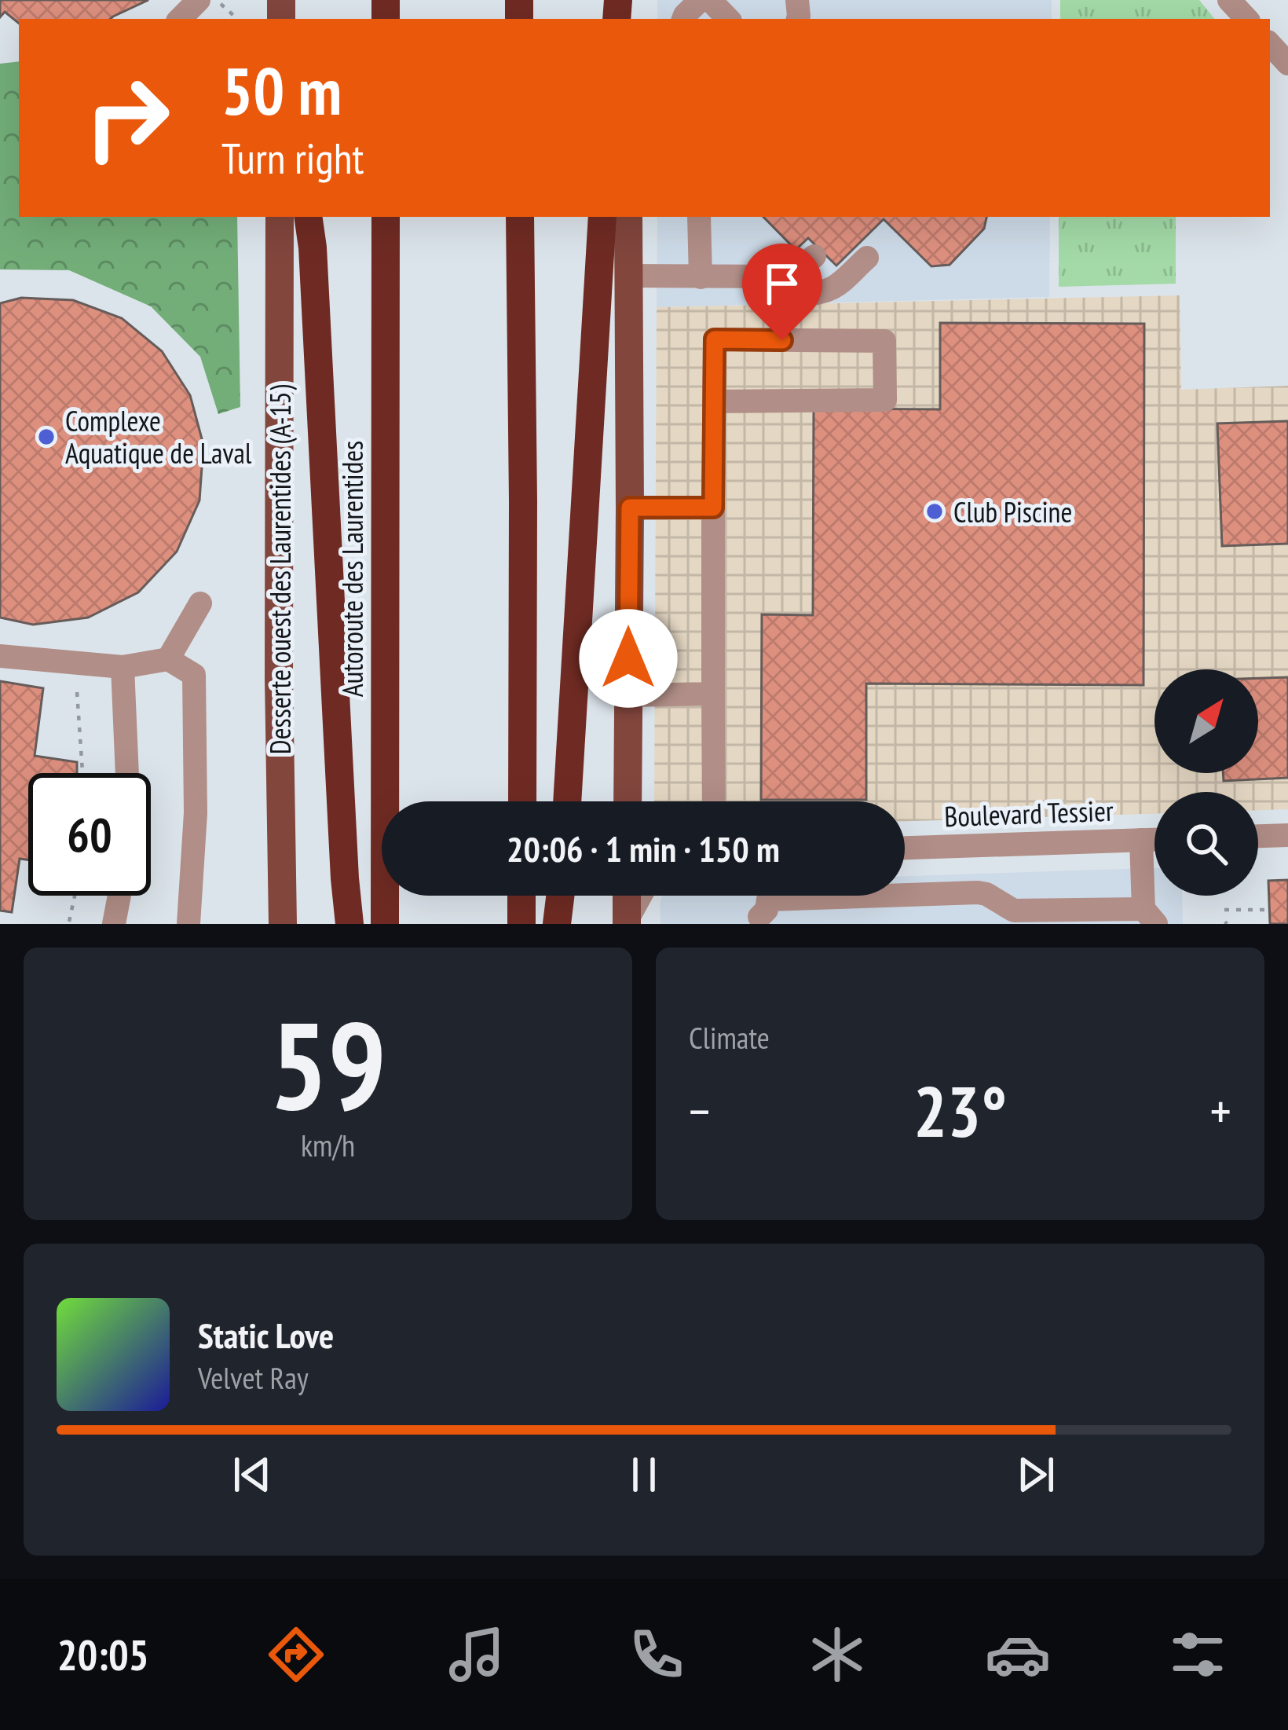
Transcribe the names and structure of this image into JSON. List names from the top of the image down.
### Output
{
  "streets": {
    "highway": ["Autoroute des Laurentides"],
    "main road": ["Desserte ouest des Laurentides (A-15)"],
    "street": ["Boulevard Tessier"]
  },
  "places": ["Complexe Aquatique de Laval", "Club Piscine"],
  "north": "top right",
  "page": {
    "turn": ["50 m", "Turn right"],
    "limit": "60",
    "trip": "20:06 · 1 min · 150 m",
    "tile": [
      ["59", "km/h"],
      "Climate"
    ],
    "heat": ["−", "23°", "+"],
    "song": ["Static Love", "Velvet Ray"],
    "tabs": "20:05"
  }
}
